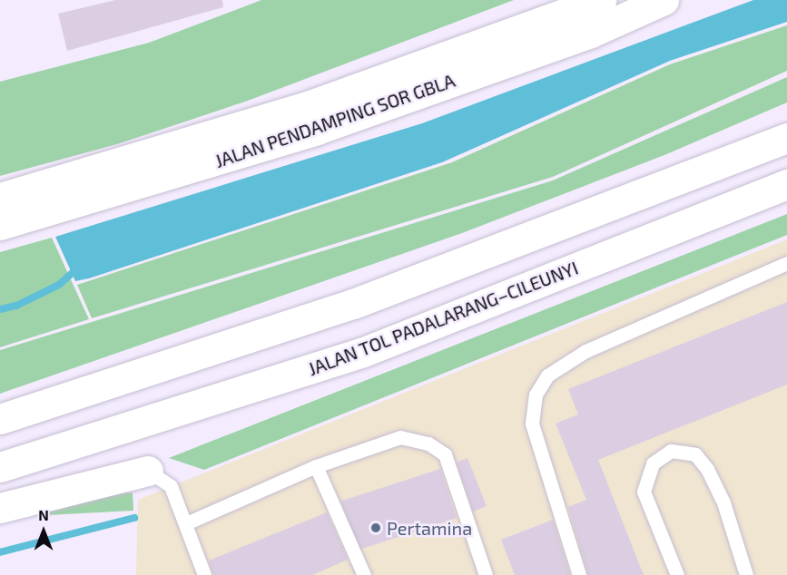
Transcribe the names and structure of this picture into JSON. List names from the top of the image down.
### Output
{
  "streets": {
    "main road": ["JALAN PENDAMPING SOR GBLA", "JALAN TOL PADALARANG–CILEUNYI"]
  },
  "places": ["Pertamina"],
  "north": "top"
}
